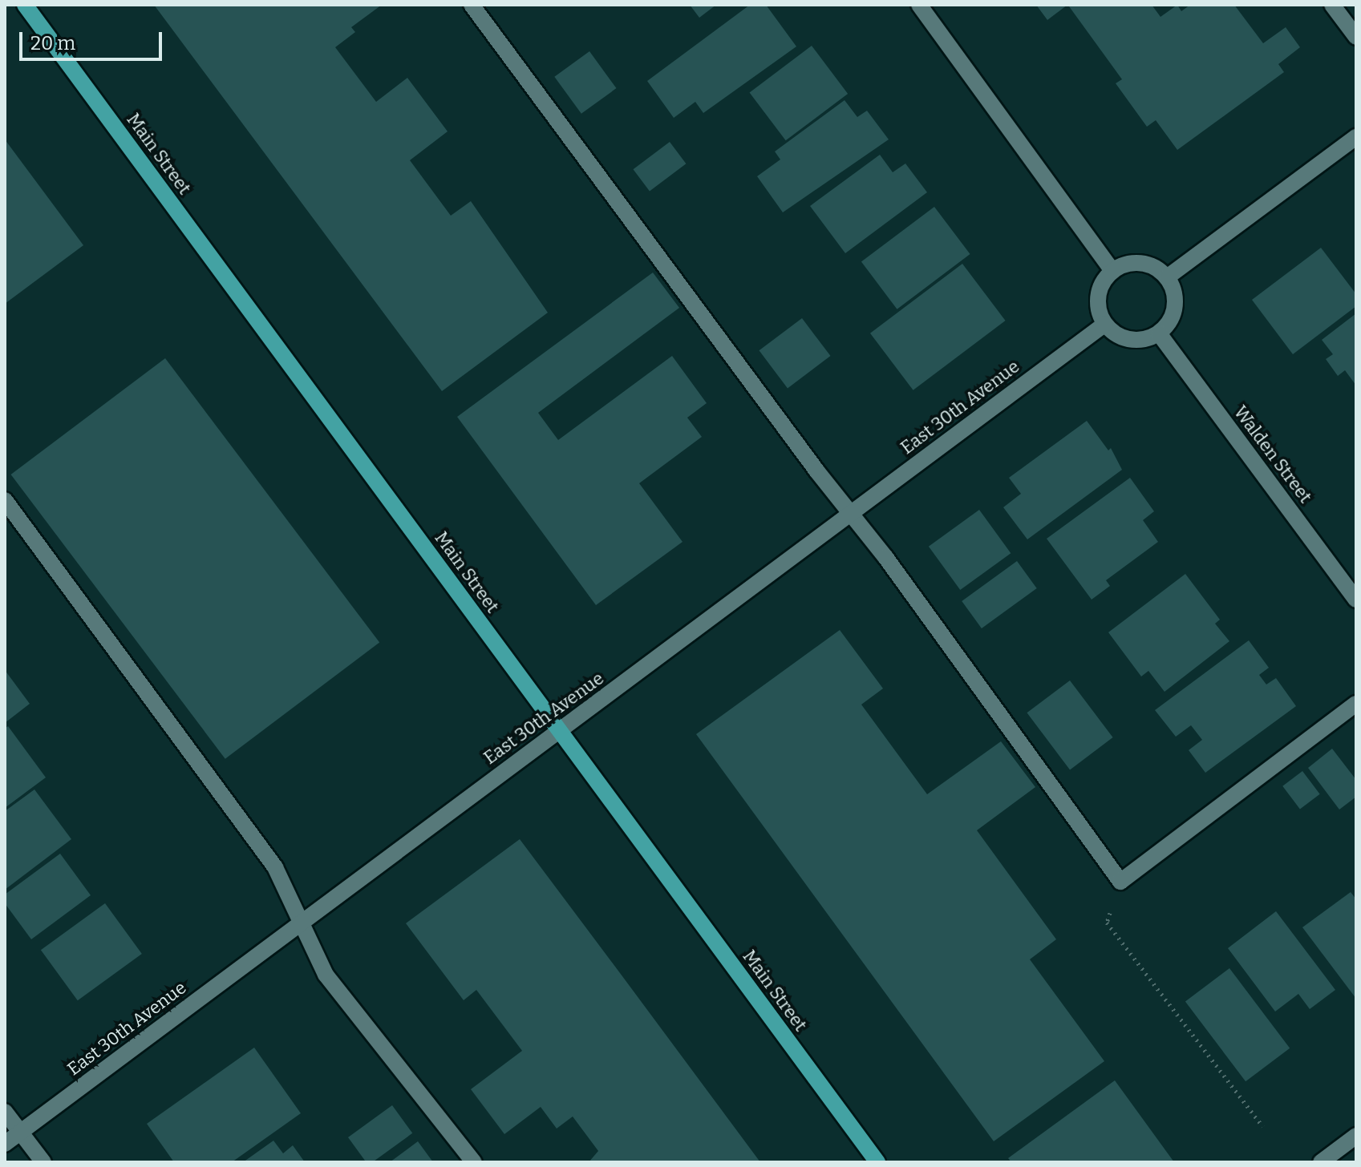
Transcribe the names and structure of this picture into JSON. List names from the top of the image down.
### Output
{
  "streets": {
    "main road": ["Main Street"],
    "street": ["East 30th Avenue", "Walden Street"]
  },
  "crossings": [
    ["Main Street", "East 30th Avenue"],
    ["East 30th Avenue", "Walden Street"]
  ],
  "scale_bar": "20 m"
}
